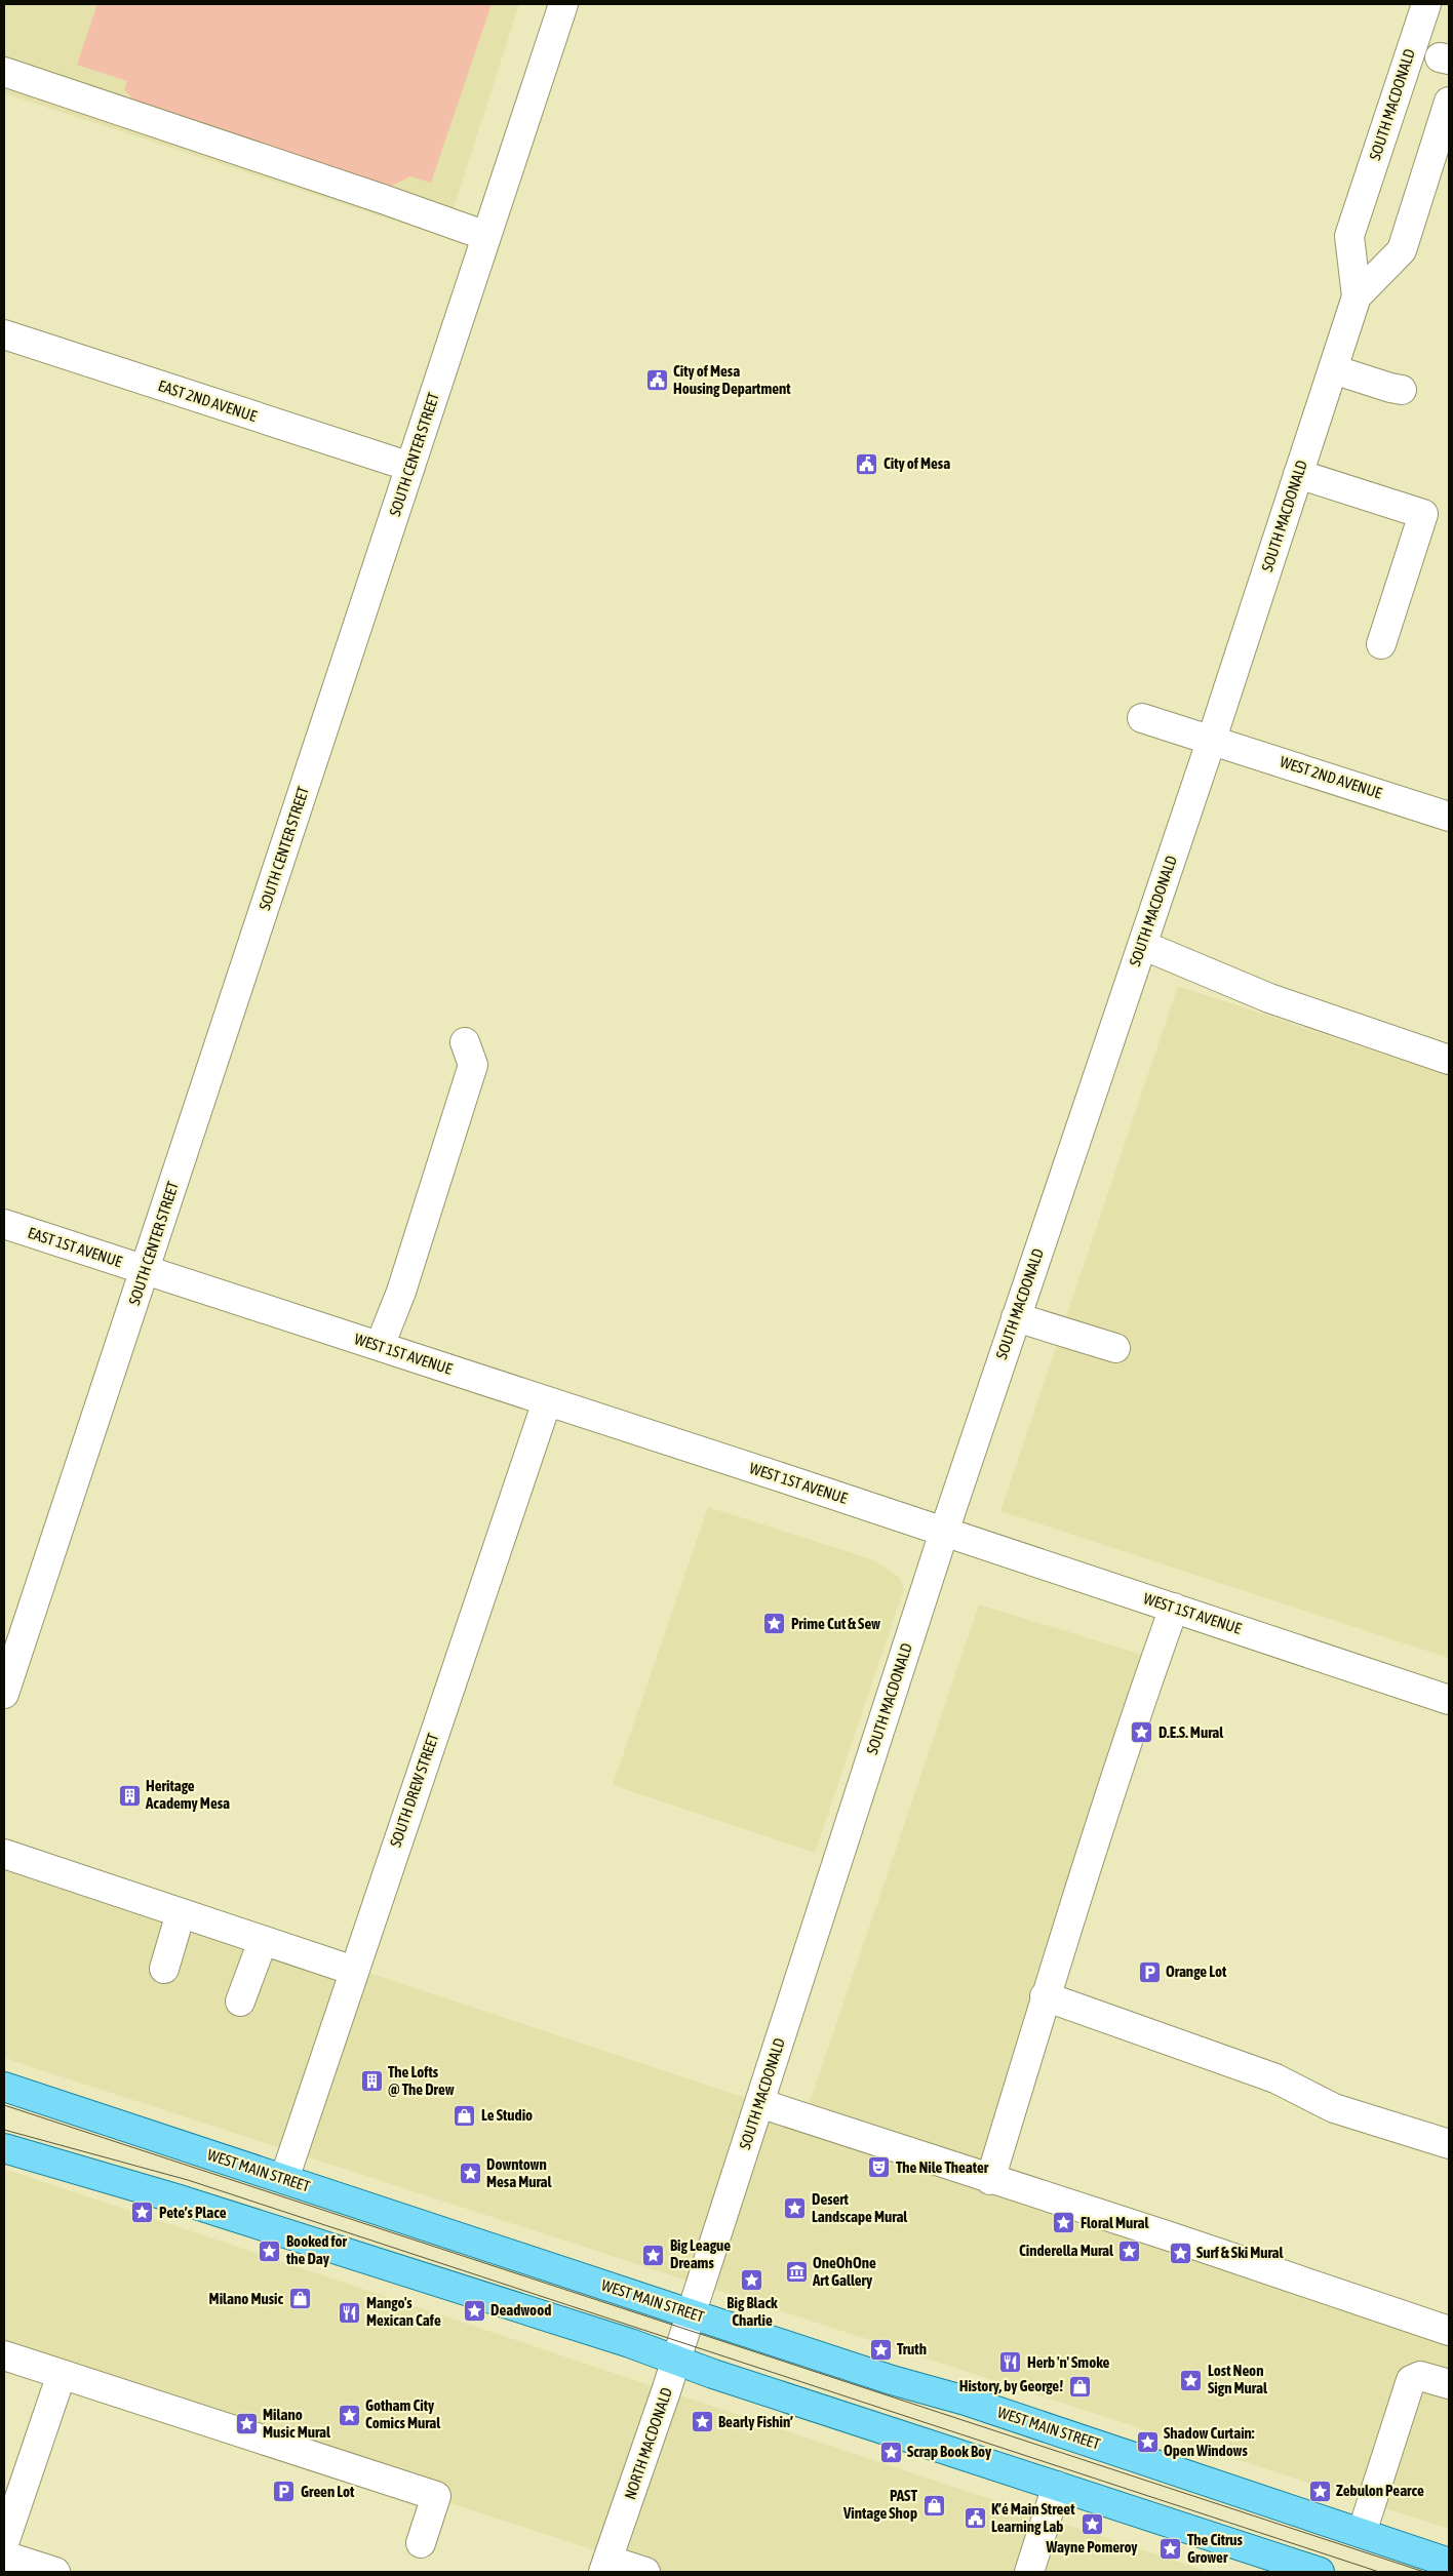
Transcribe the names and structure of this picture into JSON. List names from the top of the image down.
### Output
{
  "streets": {
    "main road": ["WEST MAIN STREET"],
    "street": [
      "SOUTH MACDONALD",
      "EAST 2ND AVENUE",
      "SOUTH CENTER STREET",
      "WEST 2ND AVENUE",
      "EAST 1ST AVENUE",
      "WEST 1ST AVENUE",
      "SOUTH DREW STREET",
      "NORTH MACDONALD"
    ]
  },
  "crossings": [
    ["SOUTH MACDONALD", "WEST 2ND AVENUE"],
    ["SOUTH MACDONALD", "WEST 1ST AVENUE"],
    ["SOUTH MACDONALD", "WEST MAIN STREET"],
    ["SOUTH MACDONALD", "NORTH MACDONALD"],
    ["EAST 2ND AVENUE", "SOUTH CENTER STREET"],
    ["SOUTH CENTER STREET", "EAST 1ST AVENUE"],
    ["SOUTH CENTER STREET", "WEST 1ST AVENUE"],
    ["EAST 1ST AVENUE", "WEST 1ST AVENUE"],
    ["WEST 1ST AVENUE", "SOUTH DREW STREET"],
    ["SOUTH DREW STREET", "WEST MAIN STREET"],
    ["WEST MAIN STREET", "NORTH MACDONALD"]
  ],
  "places": {
    "public building": ["City of Mesa Housing Department", "City of Mesa", "K’é Main Street Learning Lab"],
    "place": [
      "Prime Cut & Sew",
      "D.E.S. Mural",
      "Downtown Mesa Mural",
      "Desert Landscape Mural",
      "Pete’s Place",
      "Floral Mural",
      "Booked for the Day",
      "Cinderella Mural",
      "Surf & Ski Mural",
      "Big League Dreams",
      "Big Black Charlie",
      "Deadwood",
      "Truth",
      "Lost Neon Sign Mural",
      "Gotham City Comics Mural",
      "Bearly Fishin’",
      "Milano Music Mural",
      "Shadow Curtain: Open Windows",
      "Scrap Book Boy",
      "Zebulon Pearce",
      "Wayne Pomeroy",
      "The Citrus Grower"
    ],
    "building": ["Heritage Academy Mesa", "The Lofts @ The Drew"],
    "parking": ["Orange Lot", "Green Lot"],
    "shop": [
      "Le Studio",
      "Milano Music",
      "History, by George!",
      "PAST Vintage Shop"
    ],
    "theatre": ["The Nile Theater"],
    "museum": ["OneOhOne Art Gallery"],
    "restaurant": ["Mango's Mexican Cafe", "Herb 'n' Smoke"]
  }
}
